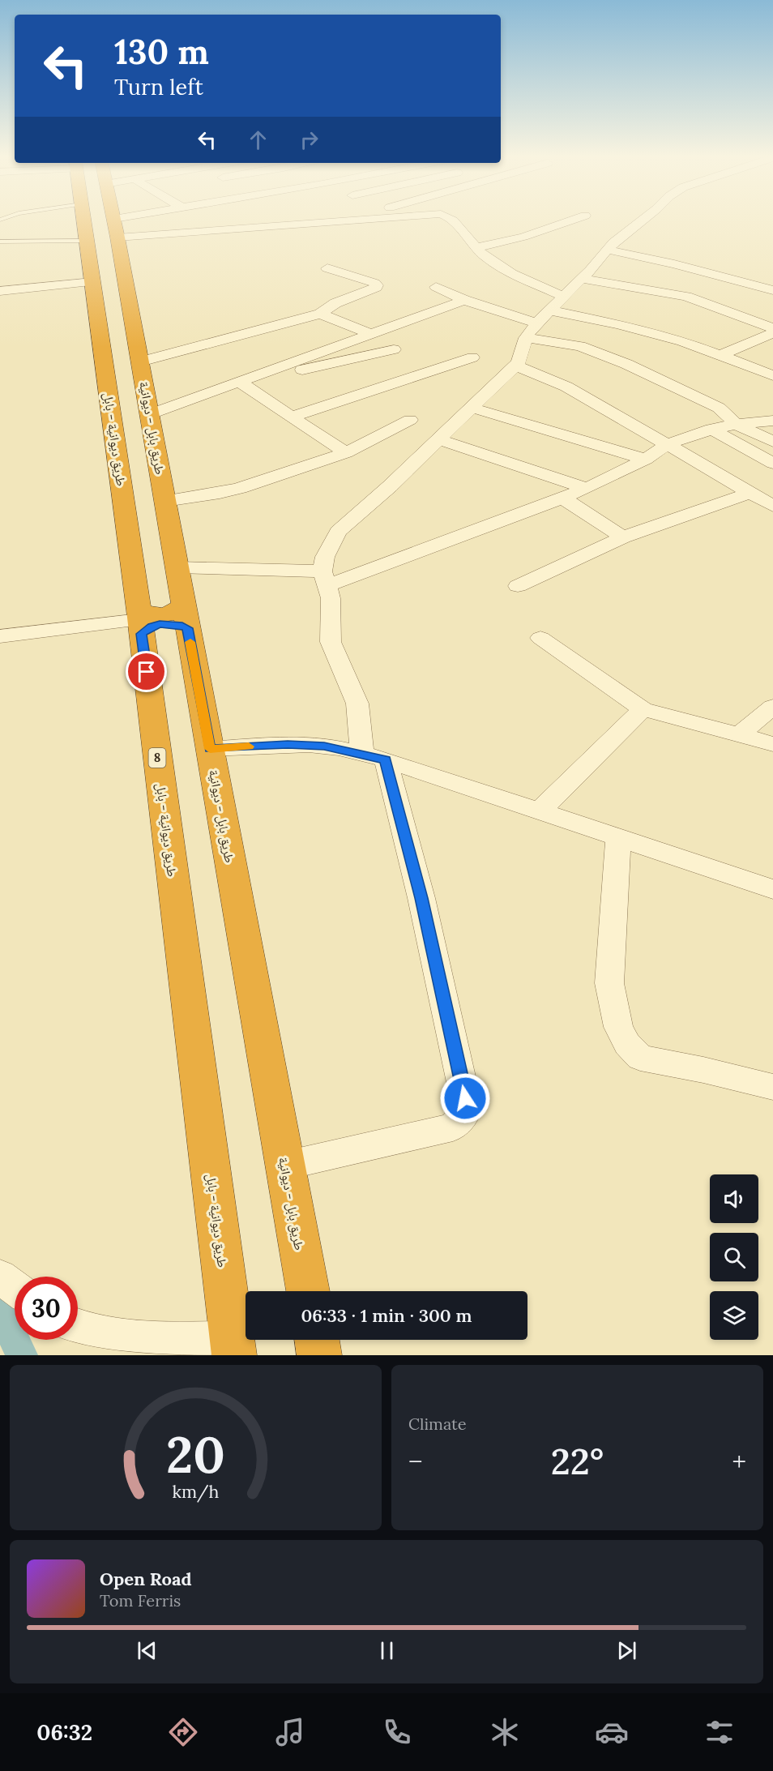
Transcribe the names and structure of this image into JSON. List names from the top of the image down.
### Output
{
  "streets": {
    "highway": ["طريق بابل - ديوانية", "طريق ديوانية - بابل", "8"]
  },
  "page": {
    "turn": ["130 m", "Turn left"],
    "limit": "30",
    "trip": "06:33 · 1 min · 300 m",
    "tile": "Climate",
    "heat": ["−", "22°", "+"],
    "song": ["Open Road", "Tom Ferris"],
    "tabs": "06:32",
    "gauge": ["20", "km/h"]
  }
}
